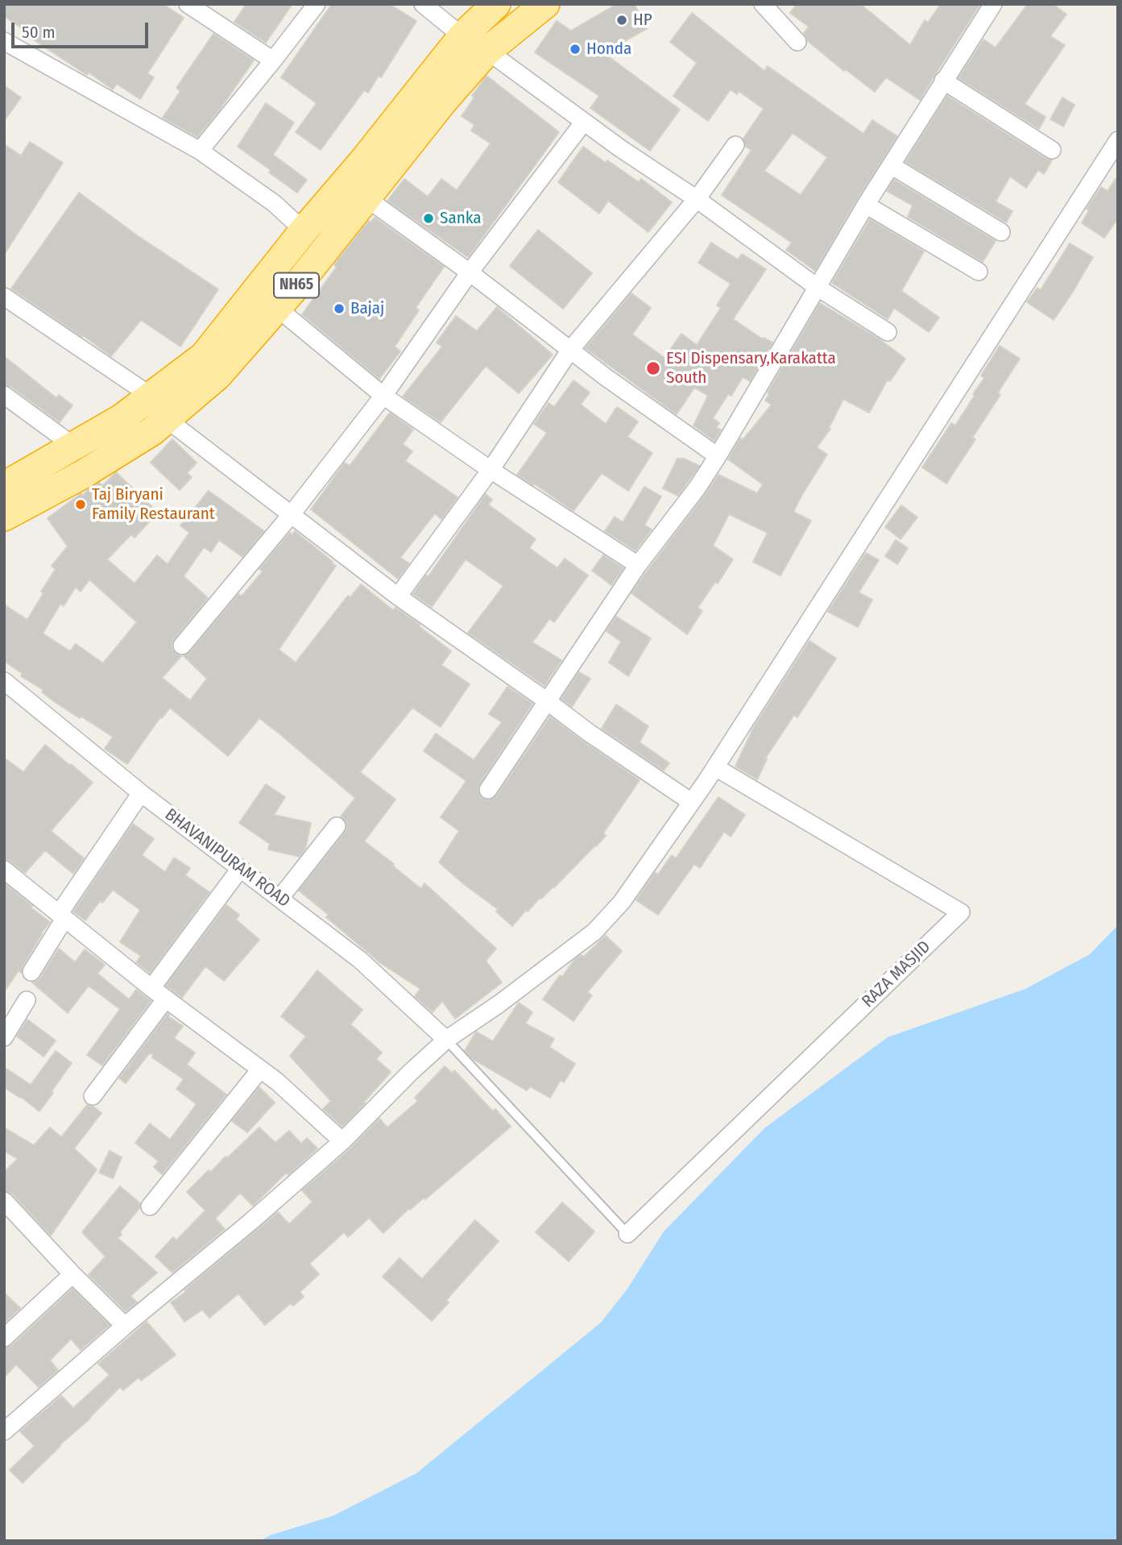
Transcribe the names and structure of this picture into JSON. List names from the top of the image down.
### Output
{
  "streets": {
    "highway": ["NH65"],
    "street": ["BHAVANIPURAM ROAD", "RAZA MASJID"]
  },
  "places": [
    "HP",
    "Honda",
    "Sanka",
    "Bajaj",
    "ESI Dispensary,Karakatta South",
    "Taj Biryani Family Restaurant"
  ],
  "scale_bar": "50 m"
}
